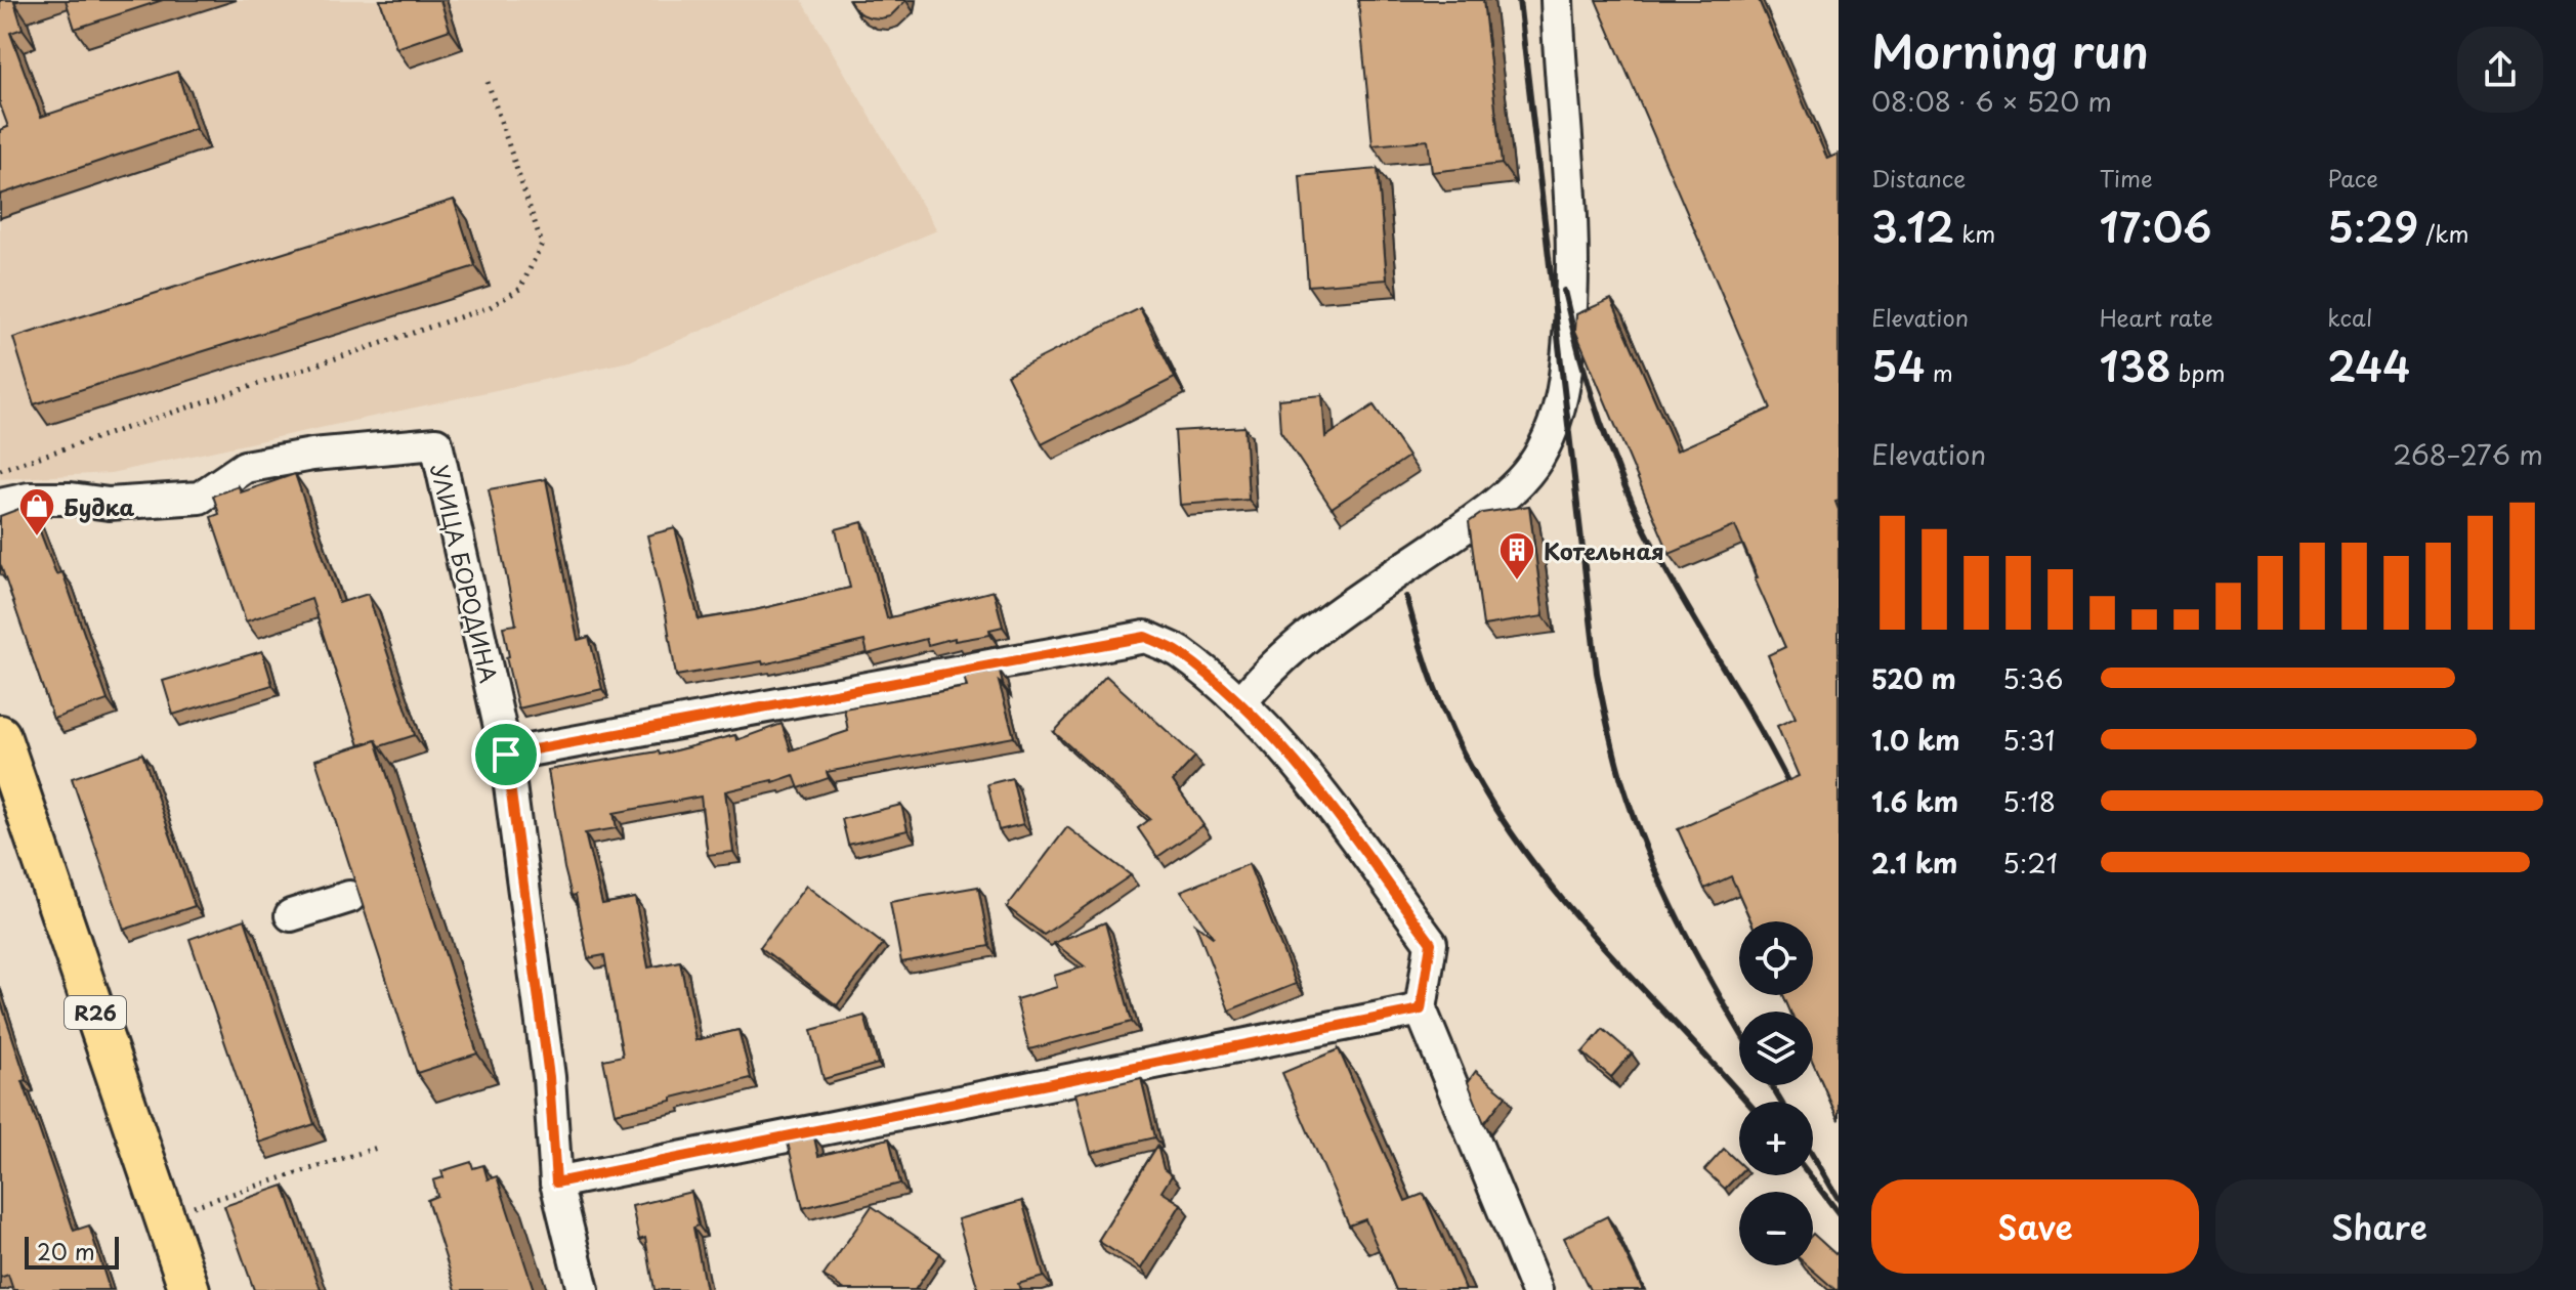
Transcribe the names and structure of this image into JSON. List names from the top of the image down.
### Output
{
  "streets": {
    "main road": ["R26"],
    "street": ["УЛИЦА БОРОДИНА"]
  },
  "places": {
    "shop": ["Будка"],
    "building": ["Котельная"]
  },
  "scale_bar": "20 m",
  "page": {
    "heading": ["Morning run", "08:08 · 6 × 520 m"],
    "stats": [
      ["Distance", "3.12 km"],
      ["Time", "17:06"],
      ["Pace", "5:29 /km"],
      ["Elevation", "54 m"],
      ["Heart rate", "138 bpm"],
      ["kcal", "244"]
    ],
    "chart": ["Elevation", "268–276 m"],
    "list": [
      {
        "name": "520 m",
        "note": "5:36"
      },
      {
        "name": "1.0 km",
        "note": "5:31"
      },
      {
        "name": "1.6 km",
        "note": "5:18"
      },
      {
        "name": "2.1 km",
        "note": "5:21"
      }
    ],
    "map_buttons": ["+", "−"],
    "buttons": ["Save", "Share"],
    "scale": "20 m"
  }
}
